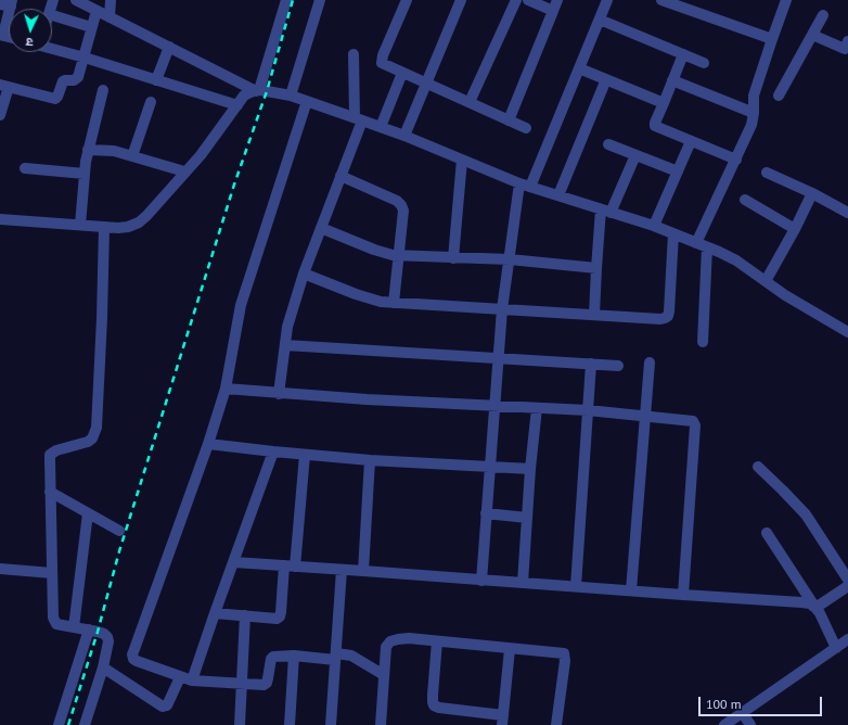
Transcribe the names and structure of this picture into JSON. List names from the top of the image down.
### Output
{
  "scale_bar": "100 m",
  "north": "bottom"
}
